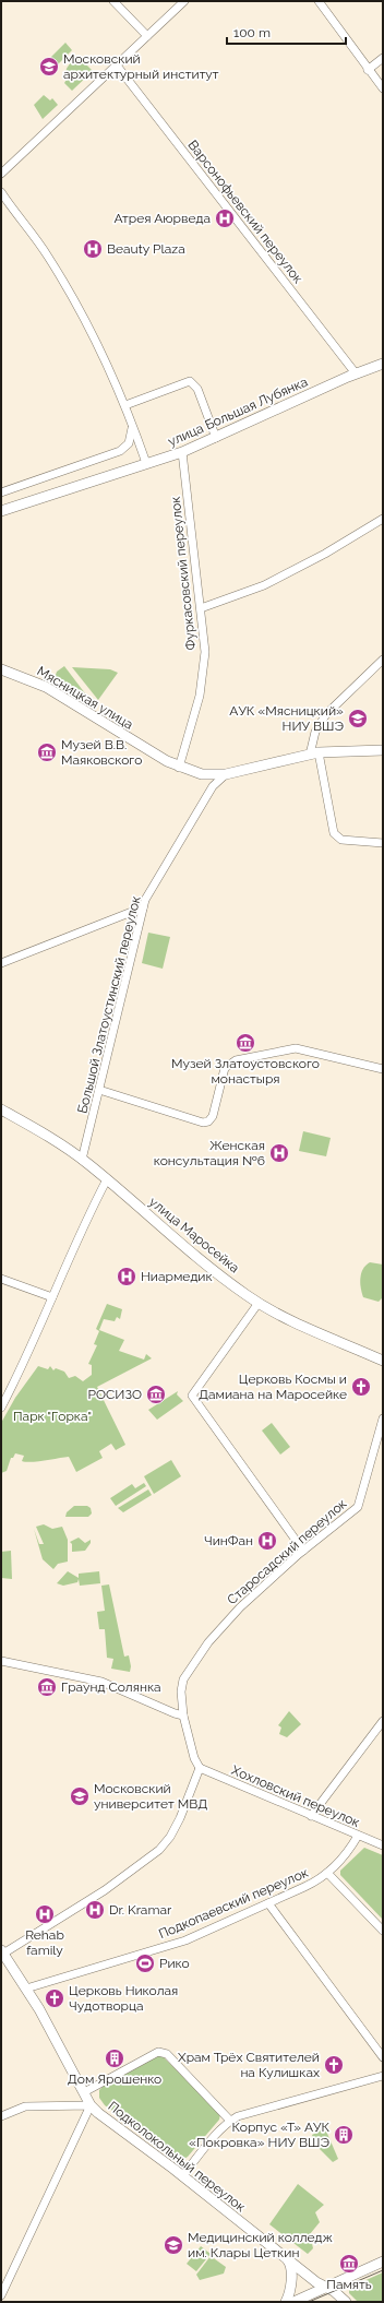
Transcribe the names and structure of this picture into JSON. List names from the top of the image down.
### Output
{
  "streets": {
    "main road": [
      "улица Большая Лубянка",
      "Мясницкая улица",
      "улица Маросейка",
      "Подколокольный переулок"
    ],
    "street": [
      "Варсонофьевский переулок",
      "Фуркасовский переулок",
      "Большой Златоустинский переулок",
      "Старосадский переулок",
      "Хохловский переулок",
      "Подкопаевский переулок"
    ]
  },
  "crossings": [
    ["Варсонофьевский переулок", "улица Большая Лубянка"],
    ["улица Большая Лубянка", "Фуркасовский переулок"],
    ["Фуркасовский переулок", "Мясницкая улица"],
    ["Мясницкая улица", "Большой Златоустинский переулок"],
    ["Большой Златоустинский переулок", "улица Маросейка"],
    ["Старосадский переулок", "Хохловский переулок"],
    ["Хохловский переулок", "Подкопаевский переулок"],
    ["Подкопаевский переулок", "Подколокольный переулок"]
  ],
  "parks": ["Парк \"Горка\""],
  "places": {
    "school or university": [
      "Московский архитектурный институт",
      "АУК «Мясницкий» НИУ ВШЭ",
      "Московский университет МВД",
      "Медицинский колледж им. Клары Цеткин"
    ],
    "hospital": [
      "Атрея Аюрведа",
      "Beauty Plaza",
      "Женская консультация №6",
      "Ниармедик",
      "ЧинФан",
      "Dr. Kramar",
      "Rehab family"
    ],
    "museum": [
      "Музей В.В. Маяковского",
      "Музей Златоустовского монастыря",
      "РОСИЗО",
      "Граунд Солянка",
      "Память"
    ],
    "church": ["Церковь Космы и Дамиана на Маросейке", "Церковь Николая Чудотворца", "Храм Трёх Святителей на Кулишках"],
    "sports": ["Рико"],
    "building": ["Дом Ярошенко", "Корпус «Т» АУК «Покровка» НИУ ВШЭ"]
  },
  "scale_bar": "100 m"
}
